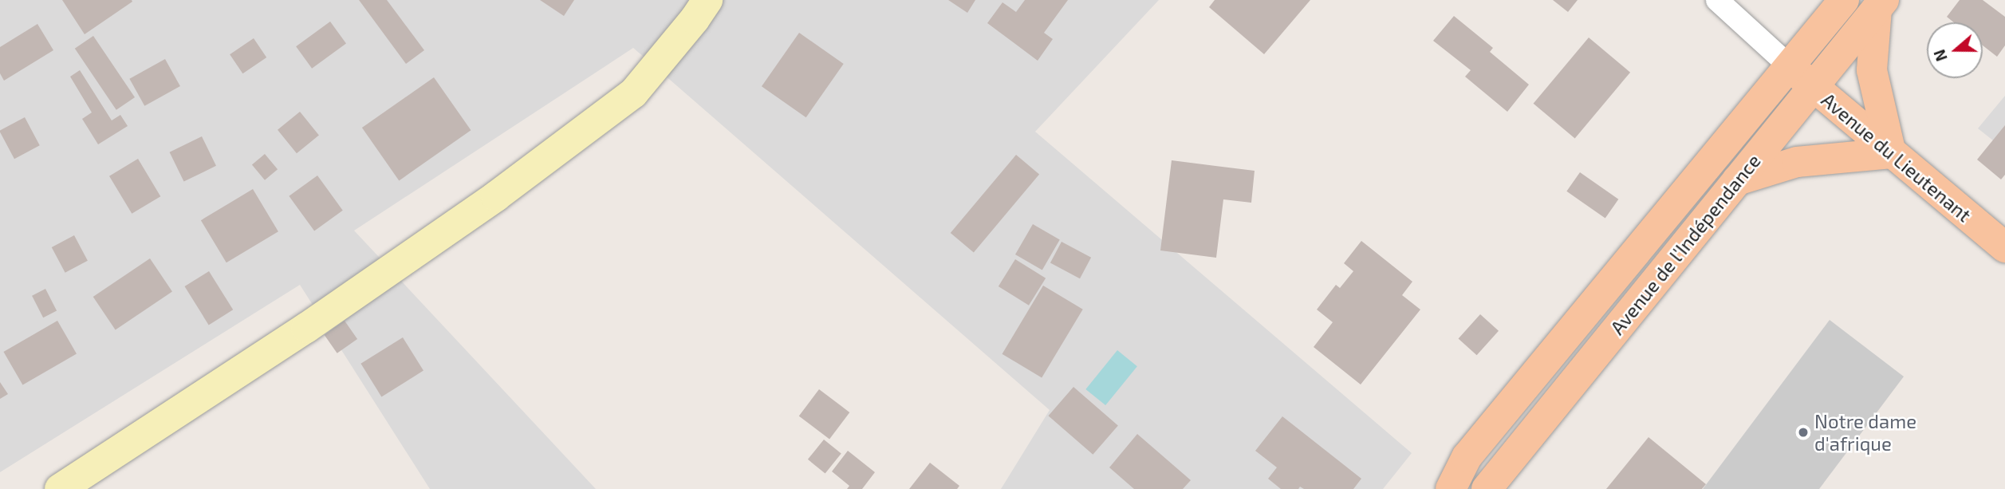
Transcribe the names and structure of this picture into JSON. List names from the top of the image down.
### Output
{
  "streets": {
    "main road": ["Avenue du Lieutenant", "Avenue de l'Indépendance"]
  },
  "crossings": [
    ["Avenue du Lieutenant", "Avenue de l'Indépendance"]
  ],
  "places": ["Notre dame d'afrique"],
  "north": "left"
}
